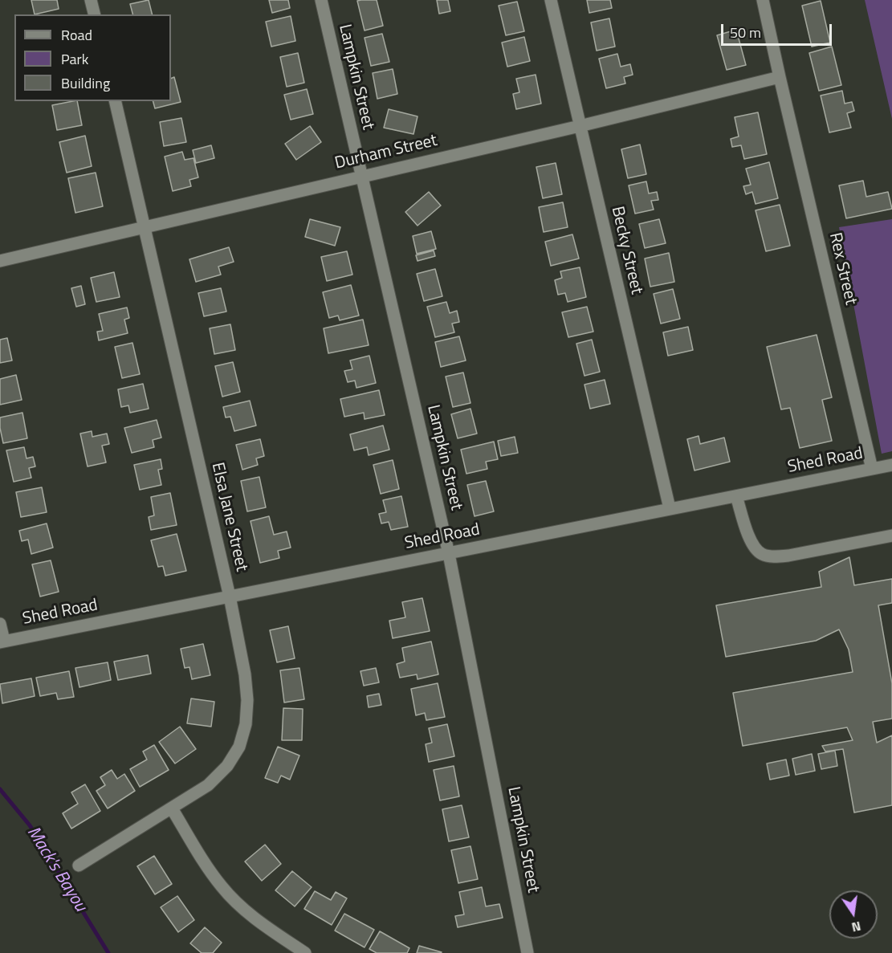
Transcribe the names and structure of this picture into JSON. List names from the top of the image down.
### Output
{
  "streets": {
    "street": [
      "Lampkin Street",
      "Durham Street",
      "Becky Street",
      "Rex Street",
      "Shed Road",
      "Elsa Jane Street"
    ]
  },
  "crossings": [
    ["Lampkin Street", "Durham Street"],
    ["Lampkin Street", "Shed Road"],
    ["Durham Street", "Becky Street"],
    ["Durham Street", "Rex Street"],
    ["Durham Street", "Elsa Jane Street"],
    ["Becky Street", "Shed Road"],
    ["Rex Street", "Shed Road"],
    ["Shed Road", "Elsa Jane Street"]
  ],
  "water": ["Mack's Bayou"],
  "legend": ["Road", "Park", "Building"],
  "scale_bar": "50 m",
  "north": "bottom"
}
